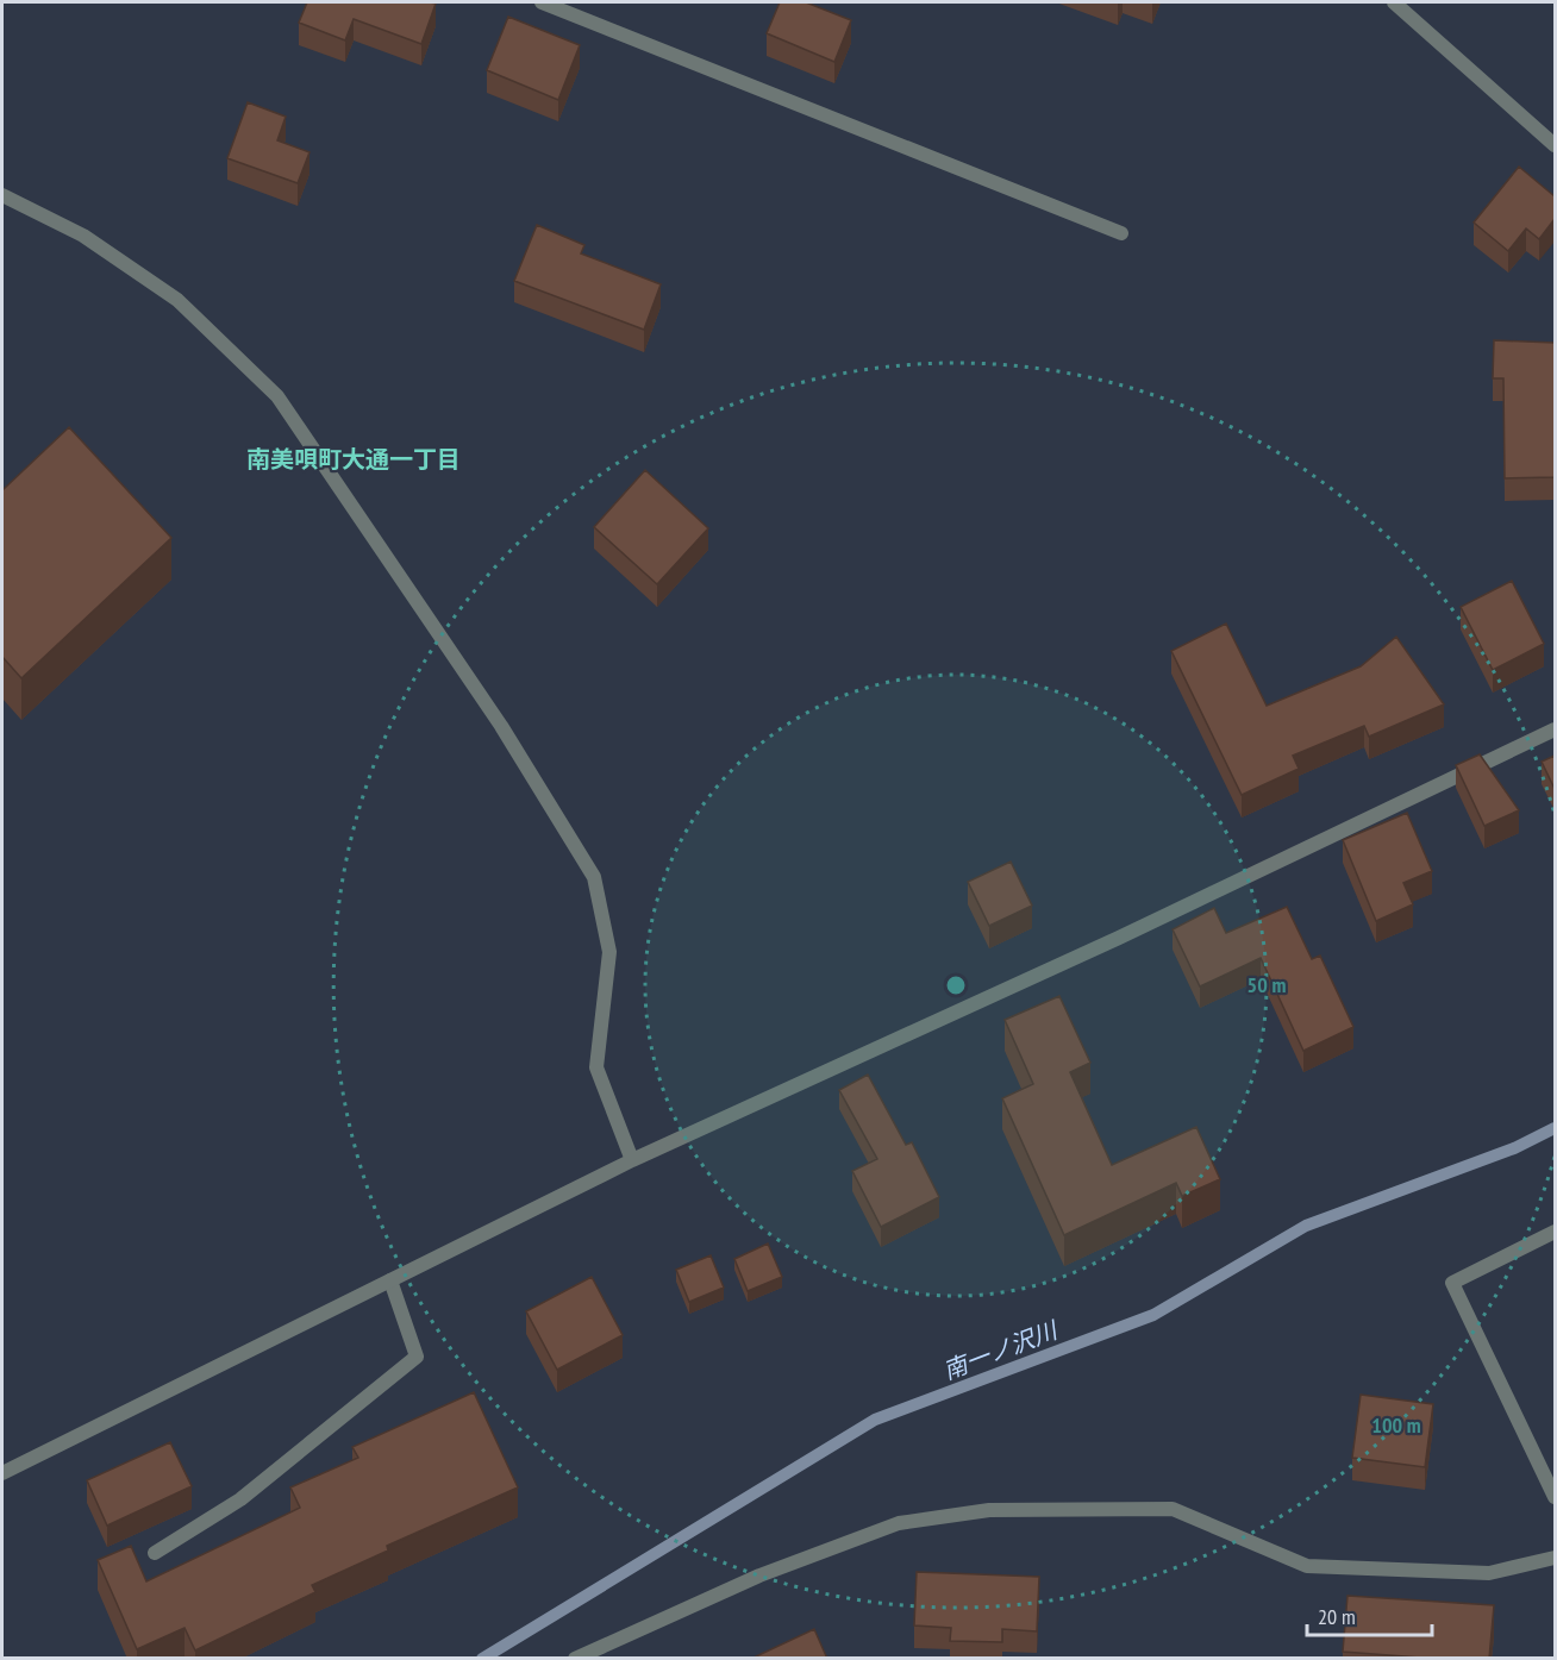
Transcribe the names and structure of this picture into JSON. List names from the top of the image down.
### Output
{
  "districts": ["南美唄町大通一丁目"],
  "water": ["南一ノ沢川"],
  "scale_bar": "20 m",
  "rings": ["50 m", "100 m"]
}
